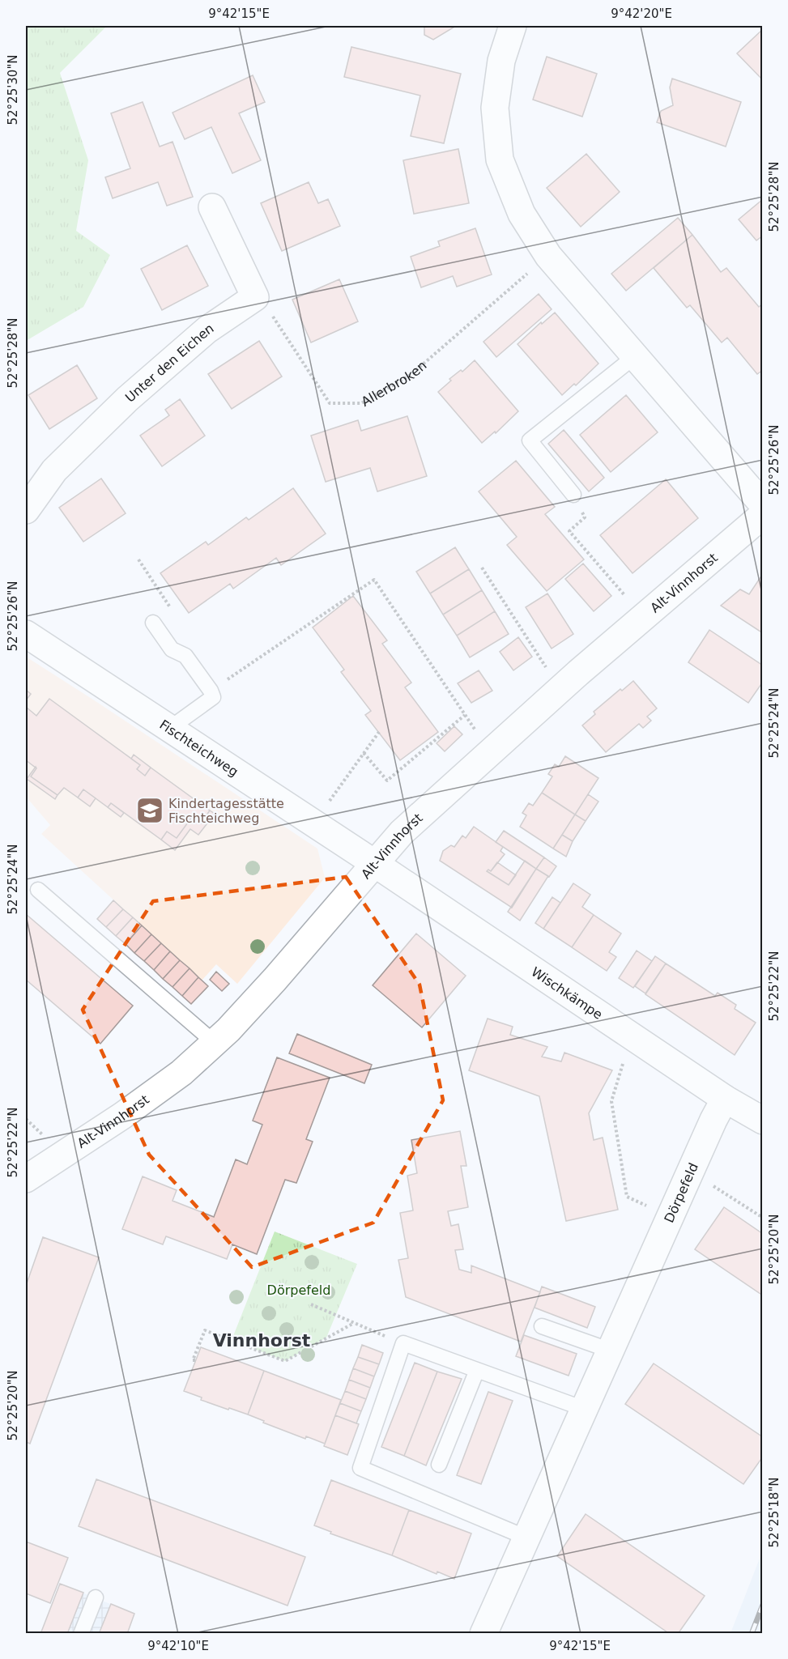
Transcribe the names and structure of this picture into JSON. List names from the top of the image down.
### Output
{
  "streets": {
    "street": [
      "Unter den Eichen",
      "Alt-Vinnhorst",
      "Fischteichweg",
      "Wischkämpe",
      "Dörpefeld"
    ],
    "path": ["Allerbroken"]
  },
  "crossings": [
    ["Unter den Eichen", "Allerbroken"],
    ["Alt-Vinnhorst", "Fischteichweg"],
    ["Alt-Vinnhorst", "Wischkämpe"],
    ["Fischteichweg", "Wischkämpe"],
    ["Wischkämpe", "Dörpefeld"]
  ],
  "districts": ["Vinnhorst"],
  "parks": ["Dörpefeld"],
  "places": {
    "school or university": ["Kindertagesstätte Fischteichweg"]
  },
  "coordinates": [
    "9°42'15\"E",
    "9°42'20\"E",
    "52°25'30\"N",
    "52°25'28\"N",
    "52°25'26\"N",
    "52°25'24\"N",
    "52°25'22\"N",
    "52°25'20\"N",
    "52°25'18\"N",
    "9°42'10\"E"
  ]
}
